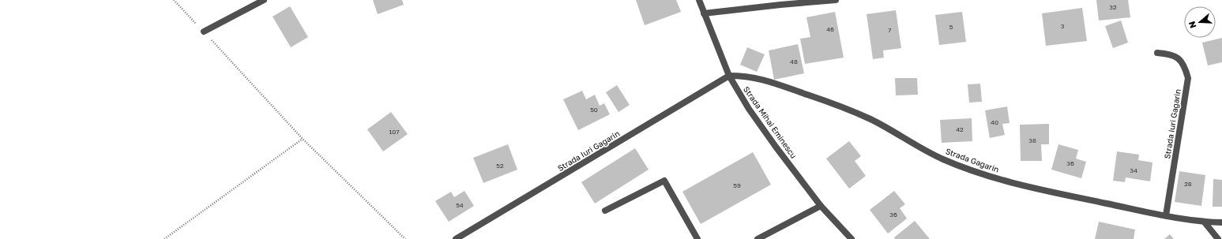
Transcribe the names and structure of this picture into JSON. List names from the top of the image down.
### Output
{
  "streets": {
    "street": ["Strada Mihai Eminescu", "Strada Iuri Gagarin", "Strada Gagarin"]
  },
  "crossings": [
    ["Strada Mihai Eminescu", "Strada Iuri Gagarin"],
    ["Strada Mihai Eminescu", "Strada Gagarin"],
    ["Strada Iuri Gagarin", "Strada Gagarin"]
  ],
  "house_numbers": [
    "32",
    "3",
    "5",
    "46",
    "7",
    "48",
    "50",
    "40",
    "42",
    "107",
    "38",
    "36",
    "52",
    "34",
    "28",
    "59",
    "54",
    "36"
  ],
  "north": "left"
}
